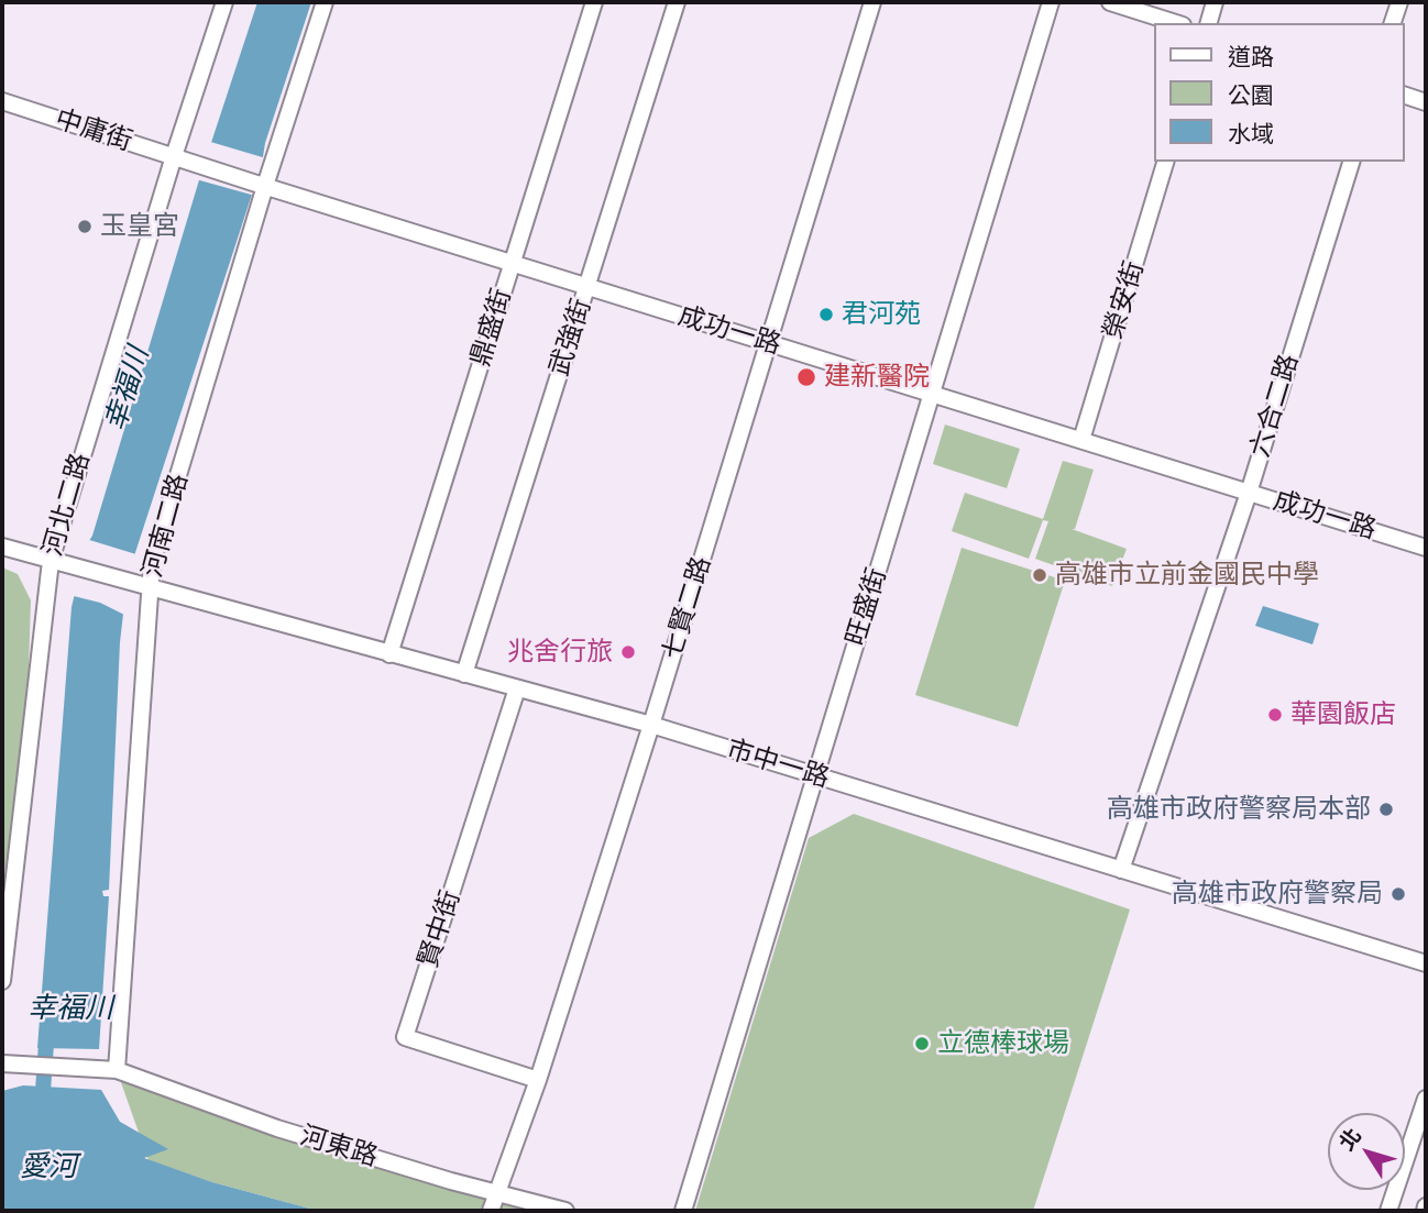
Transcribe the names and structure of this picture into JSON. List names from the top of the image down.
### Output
{
  "streets": {
    "street": [
      "中庸街",
      "榮安街",
      "鼎盛街",
      "成功一路",
      "武強街",
      "六合二路",
      "河北二路",
      "河南二路",
      "旺盛街",
      "七賢二路",
      "市中一路",
      "賢中街",
      "河東路"
    ]
  },
  "crossings": [
    ["中庸街", "成功一路"],
    ["中庸街", "河北二路"],
    ["中庸街", "河南二路"],
    ["榮安街", "成功一路"],
    ["鼎盛街", "成功一路"],
    ["鼎盛街", "市中一路"],
    ["成功一路", "武強街"],
    ["成功一路", "六合二路"],
    ["成功一路", "河南二路"],
    ["成功一路", "旺盛街"],
    ["成功一路", "七賢二路"],
    ["武強街", "市中一路"],
    ["六合二路", "市中一路"],
    ["河北二路", "市中一路"],
    ["河南二路", "市中一路"],
    ["河南二路", "河東路"],
    ["旺盛街", "市中一路"],
    ["七賢二路", "市中一路"],
    ["七賢二路", "賢中街"],
    ["七賢二路", "河東路"],
    ["市中一路", "賢中街"]
  ],
  "water": ["幸福川", "愛河"],
  "places": [
    "玉皇宮",
    "君河苑",
    "建新醫院",
    "高雄市立前金國民中學",
    "兆舍行旅",
    "華園飯店",
    "高雄市政府警察局本部",
    "高雄市政府警察局",
    "立德棒球場"
  ],
  "legend": ["道路", "公園", "水域"],
  "north": "top left"
}
